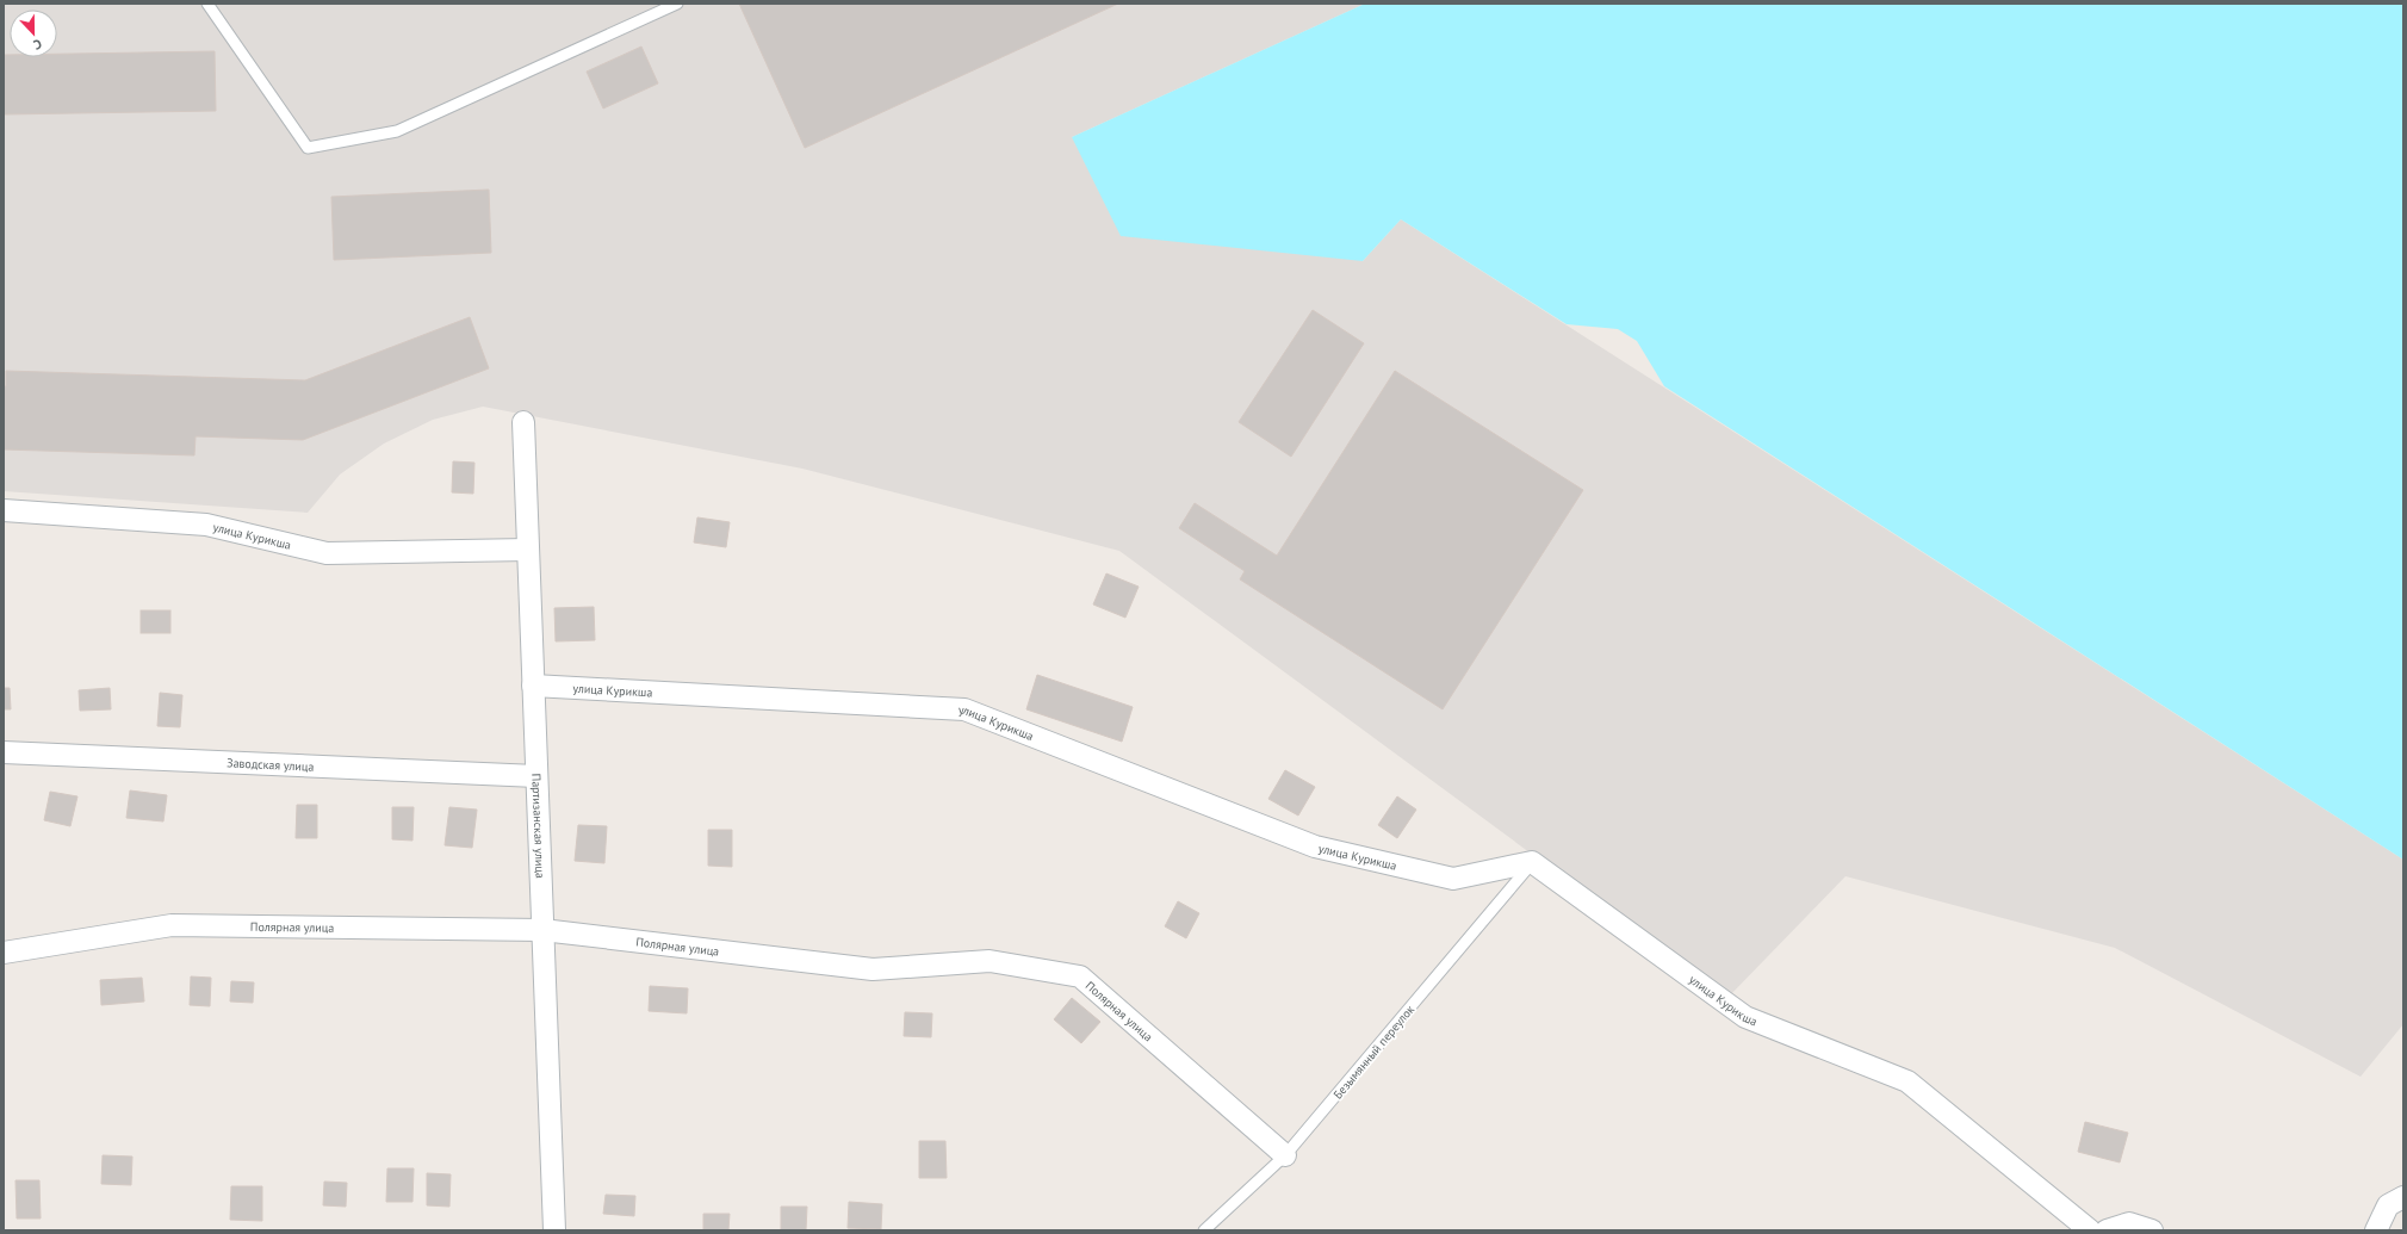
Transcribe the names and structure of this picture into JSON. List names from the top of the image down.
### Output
{
  "streets": {
    "street": [
      "улица Курикша",
      "Заводская улица",
      "Партизанская улица",
      "Полярная улица"
    ],
    "lane": ["Безымянный переулок"]
  },
  "crossings": [
    ["улица Курикша", "Партизанская улица"],
    ["улица Курикша", "Безымянный переулок"],
    ["Заводская улица", "Партизанская улица"],
    ["Партизанская улица", "Полярная улица"],
    ["Полярная улица", "Безымянный переулок"]
  ],
  "north": "bottom"
}
